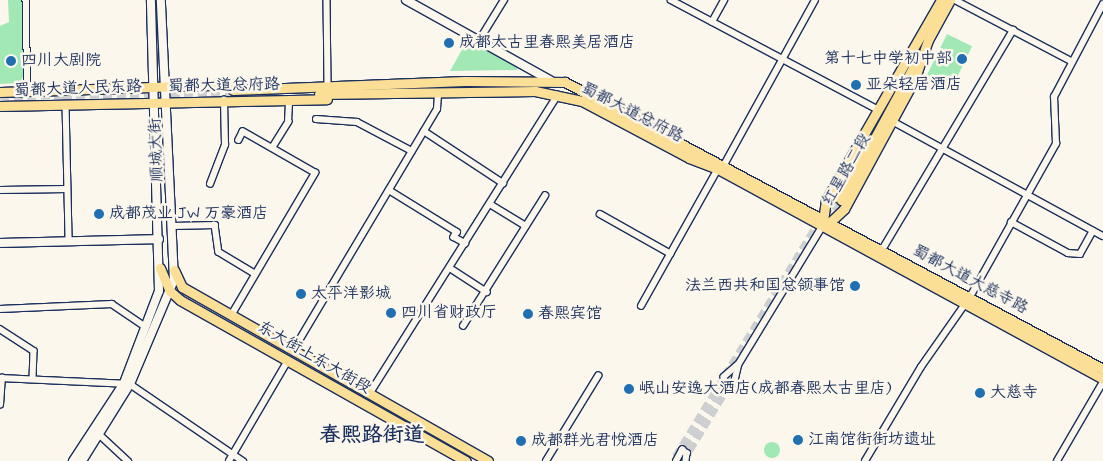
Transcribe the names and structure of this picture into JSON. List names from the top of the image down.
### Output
{
  "streets": {
    "main road": [
      "蜀都大道总府路",
      "蜀都大道人民东路",
      "顺城大街",
      "红星路二段",
      "蜀都大道大慈寺路",
      "东大街上东大街段"
    ]
  },
  "crossings": [
    ["蜀都大道总府路", "蜀都大道人民东路"],
    ["蜀都大道总府路", "顺城大街"],
    ["蜀都大道总府路", "红星路二段"],
    ["蜀都大道总府路", "蜀都大道大慈寺路"],
    ["蜀都大道人民东路", "顺城大街"],
    ["顺城大街", "东大街上东大街段"],
    ["红星路二段", "蜀都大道大慈寺路"]
  ],
  "districts": ["春熙路街道"],
  "places": [
    "成都太古里春熙美居酒店",
    "第十七中学初中部",
    "四川大剧院",
    "亚朵轻居酒店",
    "成都茂业 JW 万豪酒店",
    "法兰西共和国总领事馆",
    "太平洋影城",
    "四川省财政厅",
    "春熙宾馆",
    "岷山安逸大酒店(成都春熙太古里店)",
    "大慈寺",
    "江南馆街街坊遗址",
    "成都群光君悦酒店"
  ]
}
